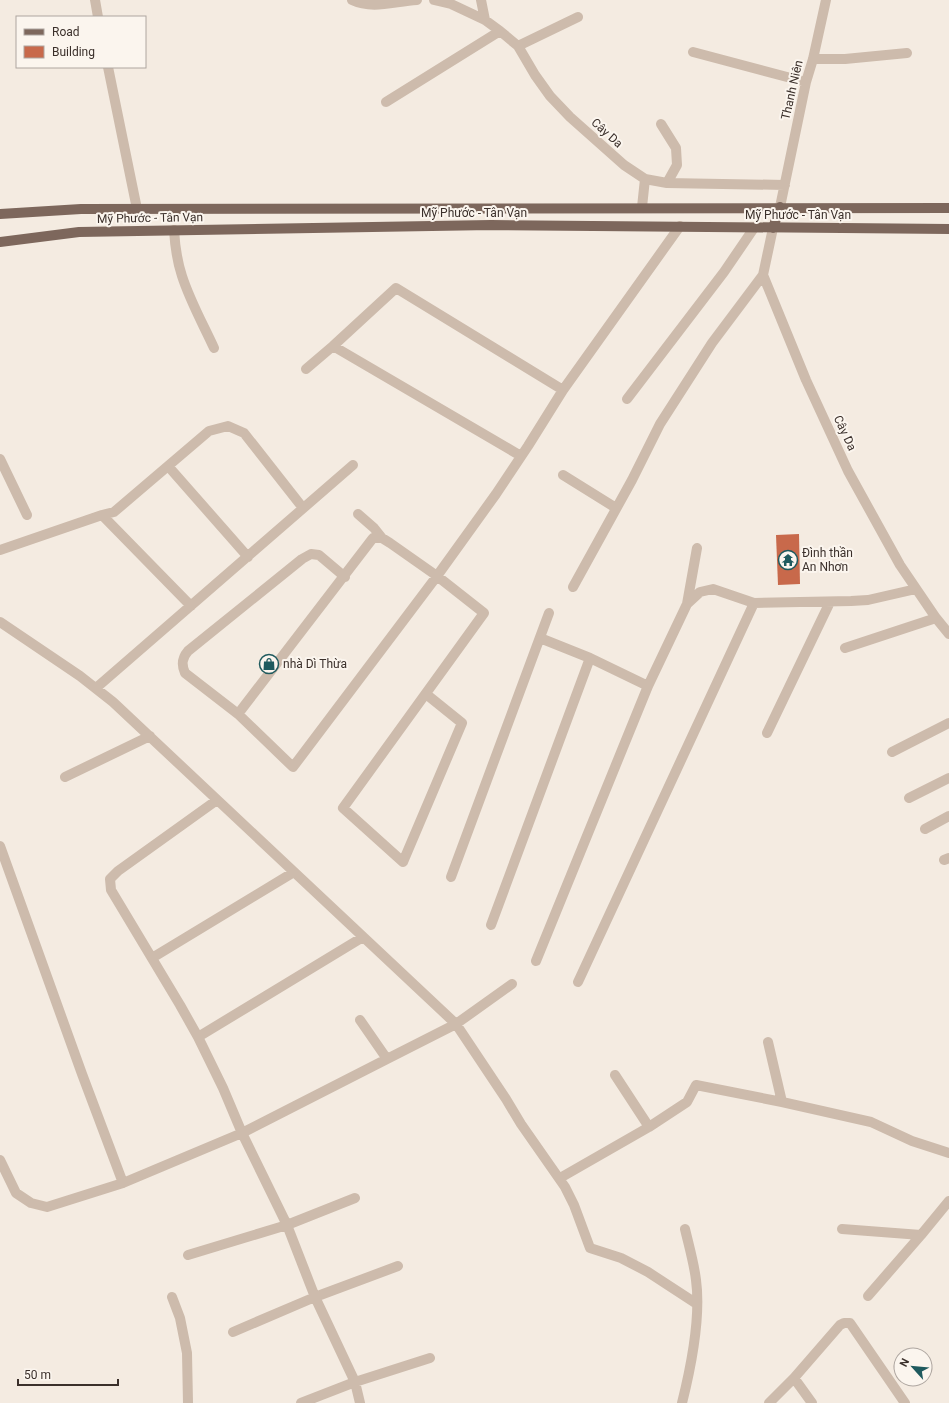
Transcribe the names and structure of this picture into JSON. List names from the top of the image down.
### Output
{
  "streets": {
    "main road": ["Mỹ Phước - Tân Vạn"],
    "street": ["Thanh Niên", "Cây Da"]
  },
  "crossings": [
    ["Thanh Niên", "Cây Da"]
  ],
  "places": {
    "temple": ["Đình thần An Nhơn"],
    "shop": ["nhà Dì Thừa"]
  },
  "legend": ["Road", "Building"],
  "scale_bar": "50 m",
  "north": "top left"
}
